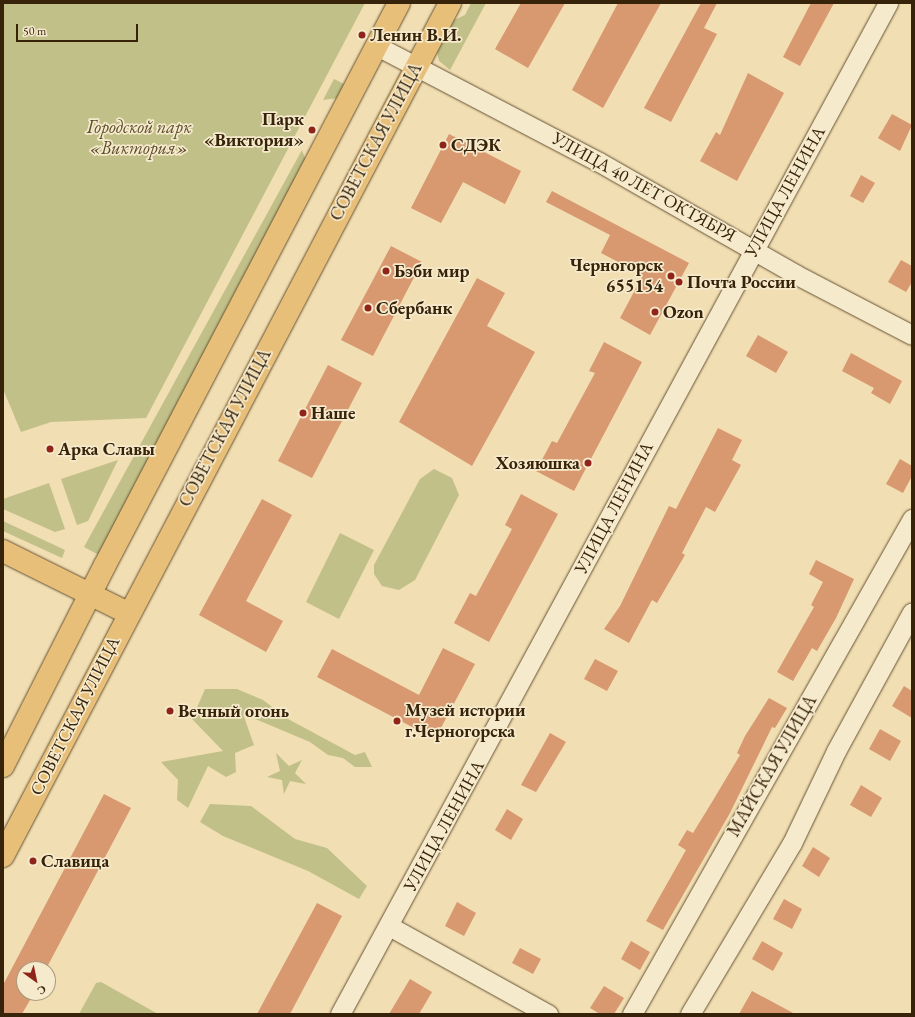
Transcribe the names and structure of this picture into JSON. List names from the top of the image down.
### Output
{
  "streets": {
    "main road": ["СОВЕТСКАЯ УЛИЦА"],
    "street": ["УЛИЦА 40 ЛЕТ ОКТЯБРЯ", "УЛИЦА ЛЕНИНА", "МАЙСКАЯ УЛИЦА"]
  },
  "crossings": [
    ["СОВЕТСКАЯ УЛИЦА", "УЛИЦА 40 ЛЕТ ОКТЯБРЯ"],
    ["УЛИЦА 40 ЛЕТ ОКТЯБРЯ", "УЛИЦА ЛЕНИНА"]
  ],
  "parks": ["Городской парк «Виктория»"],
  "places": [
    "Ленин В.И.",
    "Парк «Виктория»",
    "СДЭК",
    "Бэби мир",
    "Черногорск 655154",
    "Почта России",
    "Сбербанк",
    "Ozon",
    "Наше",
    "Арка Славы",
    "Хозяюшка",
    "Вечный огонь",
    "Музей истории г.Черногорска",
    "Славица"
  ],
  "scale_bar": "50 m",
  "north": "bottom right"
}
